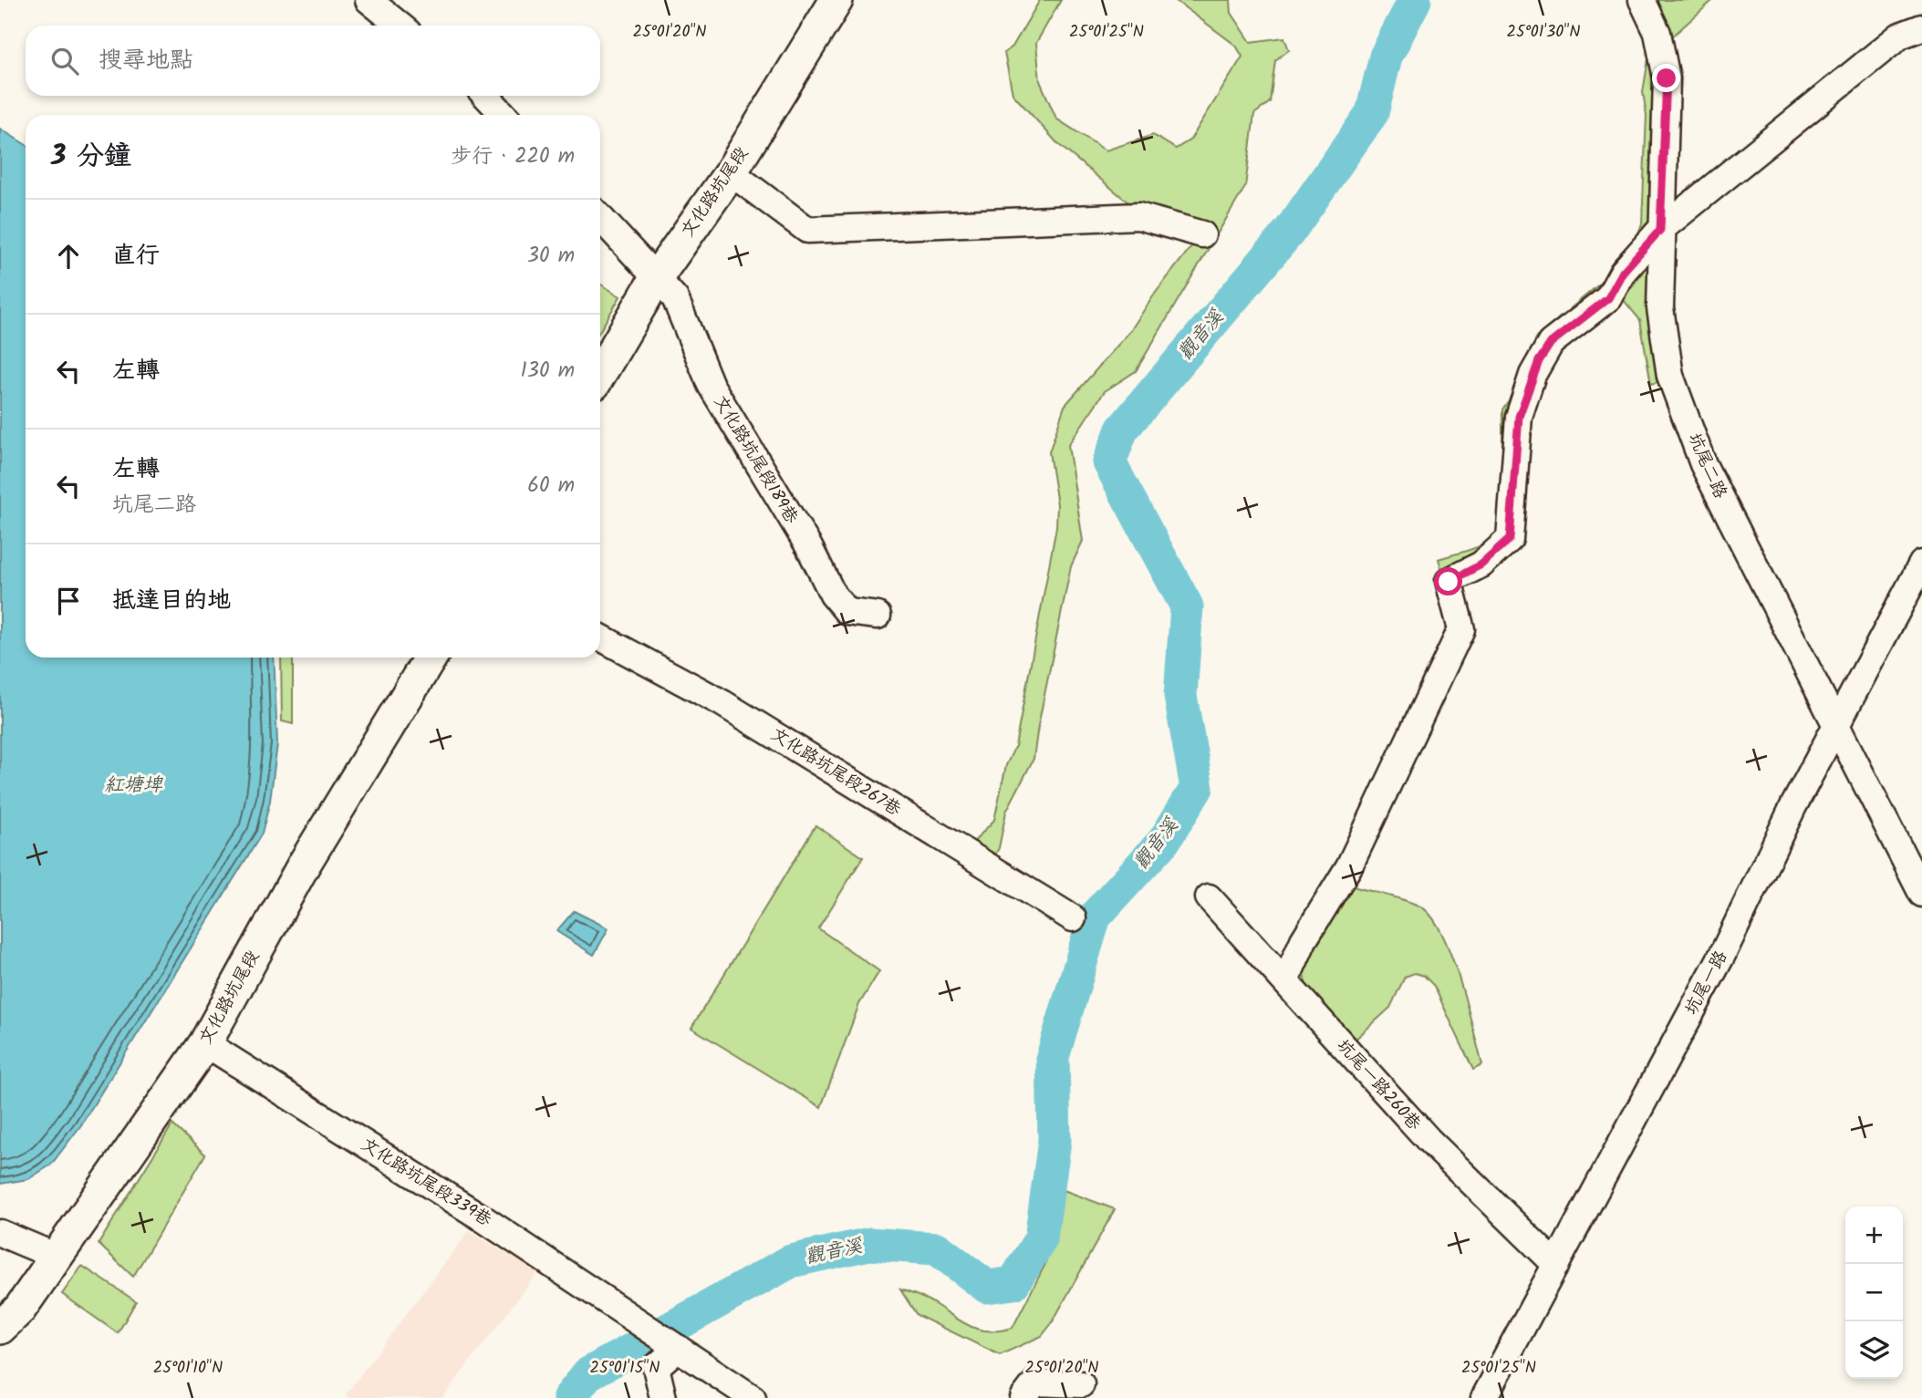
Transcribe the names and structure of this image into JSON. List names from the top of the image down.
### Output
{
  "streets": {
    "main road": ["文化路坑尾段"],
    "street": [
      "文化路坑尾段189巷",
      "坑尾二路",
      "文化路坑尾段267巷",
      "坑尾一路",
      "坑尾一路260巷",
      "文化路坑尾段339巷"
    ]
  },
  "crossings": [
    ["文化路坑尾段", "文化路坑尾段189巷"],
    ["文化路坑尾段", "文化路坑尾段339巷"],
    ["坑尾二路", "坑尾一路"],
    ["坑尾一路", "坑尾一路260巷"]
  ],
  "water": ["觀音溪", "紅塘埤"],
  "page": {
    "search": "搜尋地點",
    "heading": ["3 分鐘", "步行 · 220 m"],
    "list": [
      ["直行", "30 m"],
      ["左轉", "130 m"],
      ["左轉", "坑尾二路", "60 m"],
      "抵達目的地"
    ],
    "map_buttons": ["+", "−"]
  },
  "coordinates": [
    "25°01'20\"N",
    "25°01'25\"N",
    "25°01'30\"N",
    "25°01'10\"N",
    "25°01'15\"N"
  ]
}
